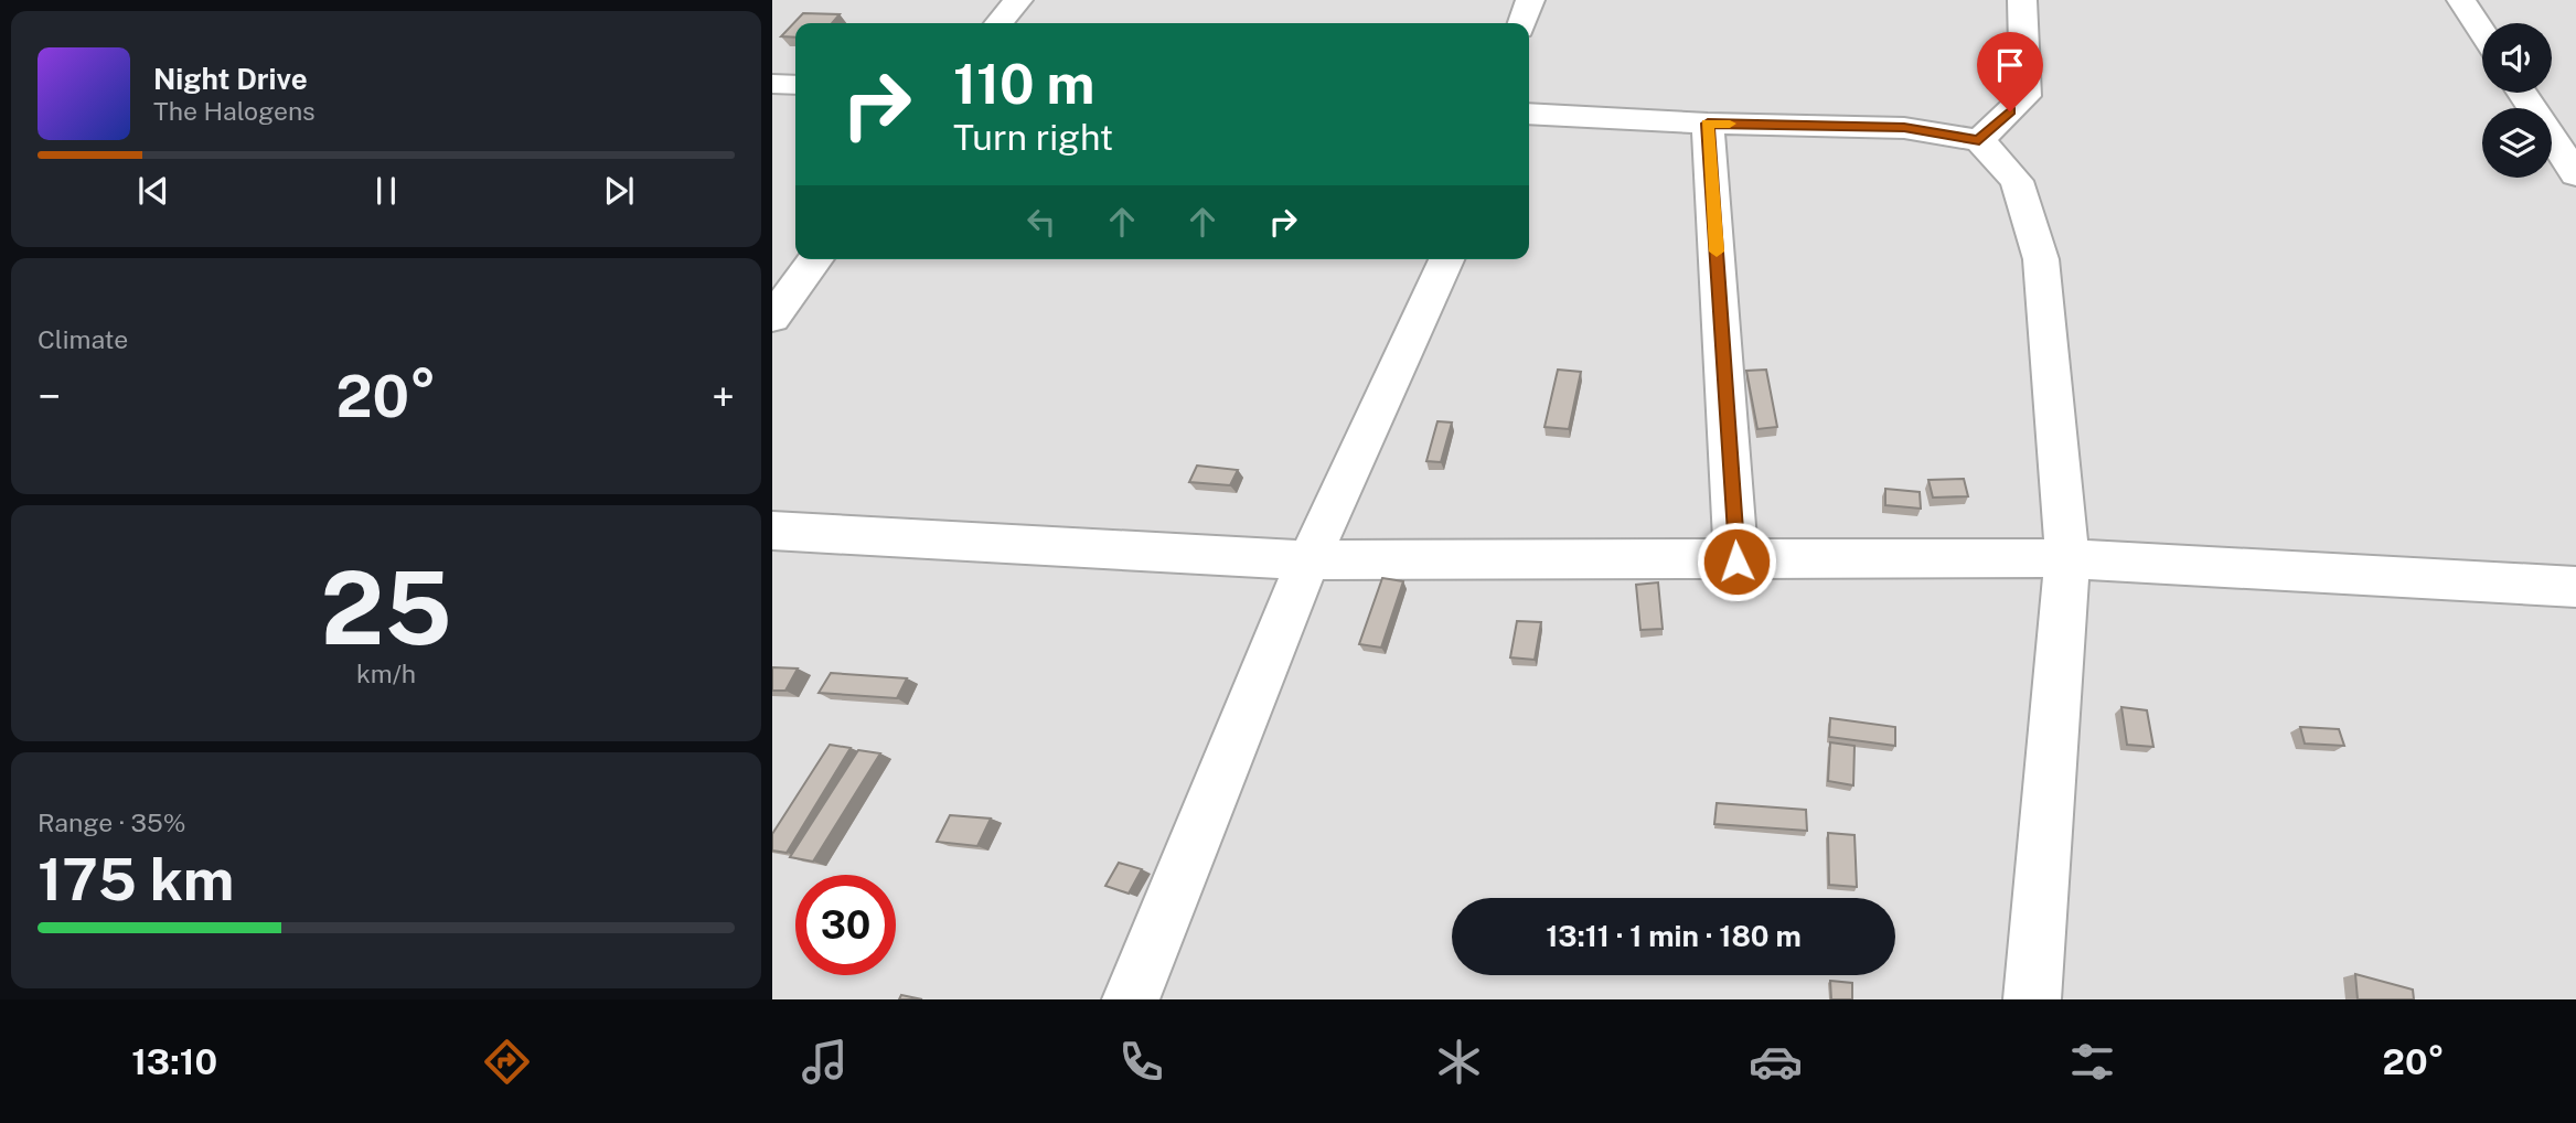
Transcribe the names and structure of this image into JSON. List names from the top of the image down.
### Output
{
  "page": {
    "turn": ["110 m", "Turn right"],
    "song": ["Night Drive", "The Halogens"],
    "tile": [
      "Climate",
      ["25", "km/h"],
      ["Range · 35%", "175 km"]
    ],
    "heat": ["−", "20°", "+"],
    "limit": "30",
    "trip": "13:11 · 1 min · 180 m",
    "tabs": ["13:10", "20°"]
  }
}
